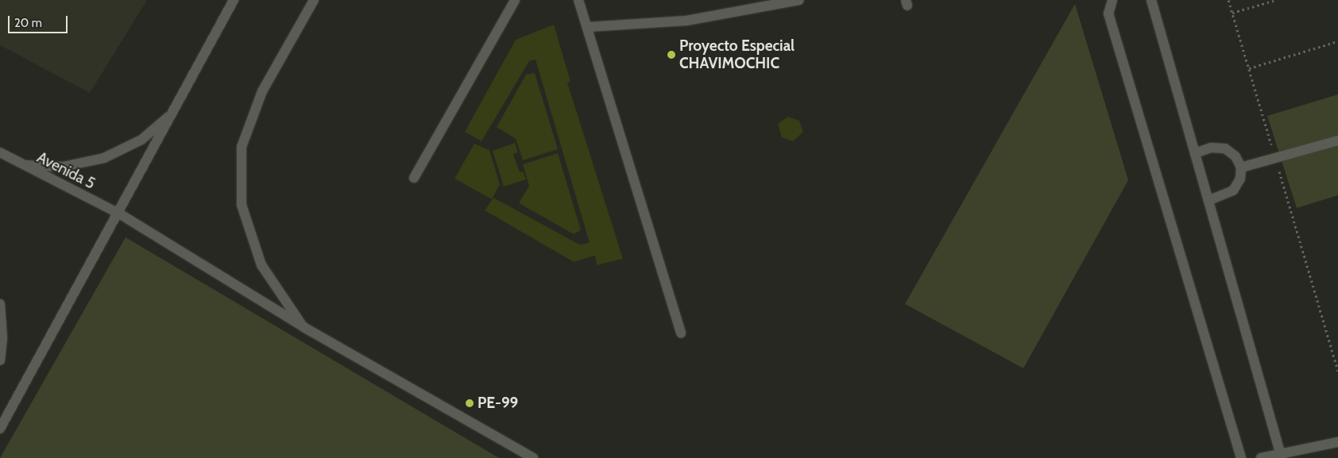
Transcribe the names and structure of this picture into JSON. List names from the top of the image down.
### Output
{
  "streets": {
    "street": ["Avenida 5"]
  },
  "places": ["Proyecto Especial CHAVIMOCHIC", "PE-99"],
  "scale_bar": "20 m"
}
